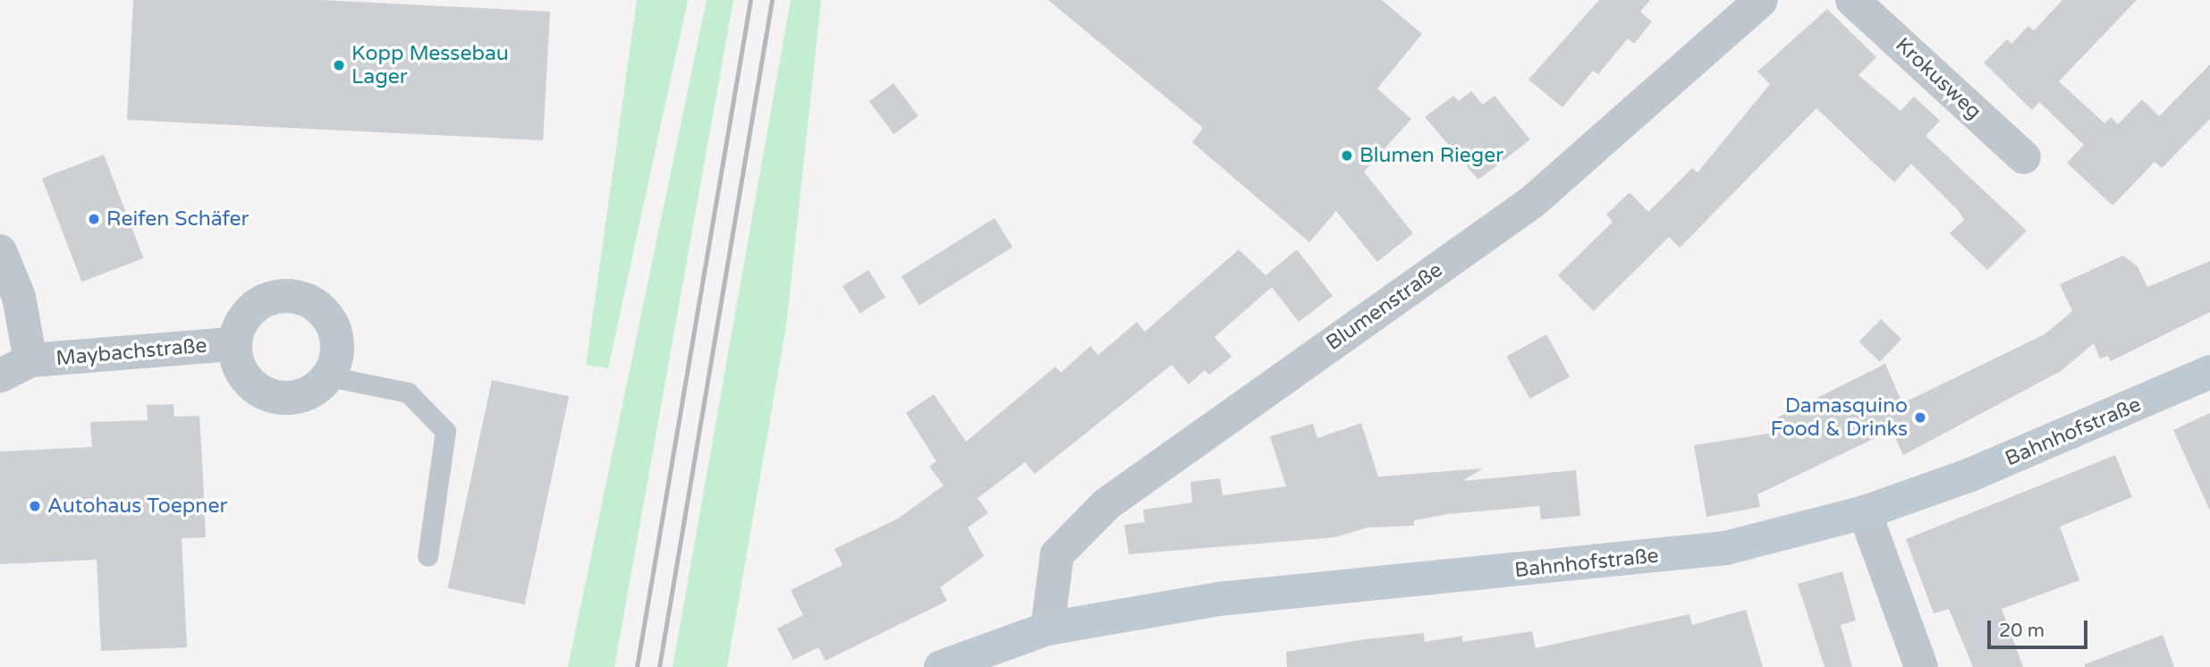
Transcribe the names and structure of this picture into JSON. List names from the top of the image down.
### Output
{
  "streets": {
    "street": [
      "Krokusweg",
      "Blumenstraße",
      "Maybachstraße",
      "Bahnhofstraße"
    ]
  },
  "crossings": [
    ["Blumenstraße", "Bahnhofstraße"]
  ],
  "places": [
    "Kopp Messebau Lager",
    "Blumen Rieger",
    "Reifen Schäfer",
    "Damasquino Food & Drinks",
    "Autohaus Toepner"
  ],
  "scale_bar": "20 m"
}
